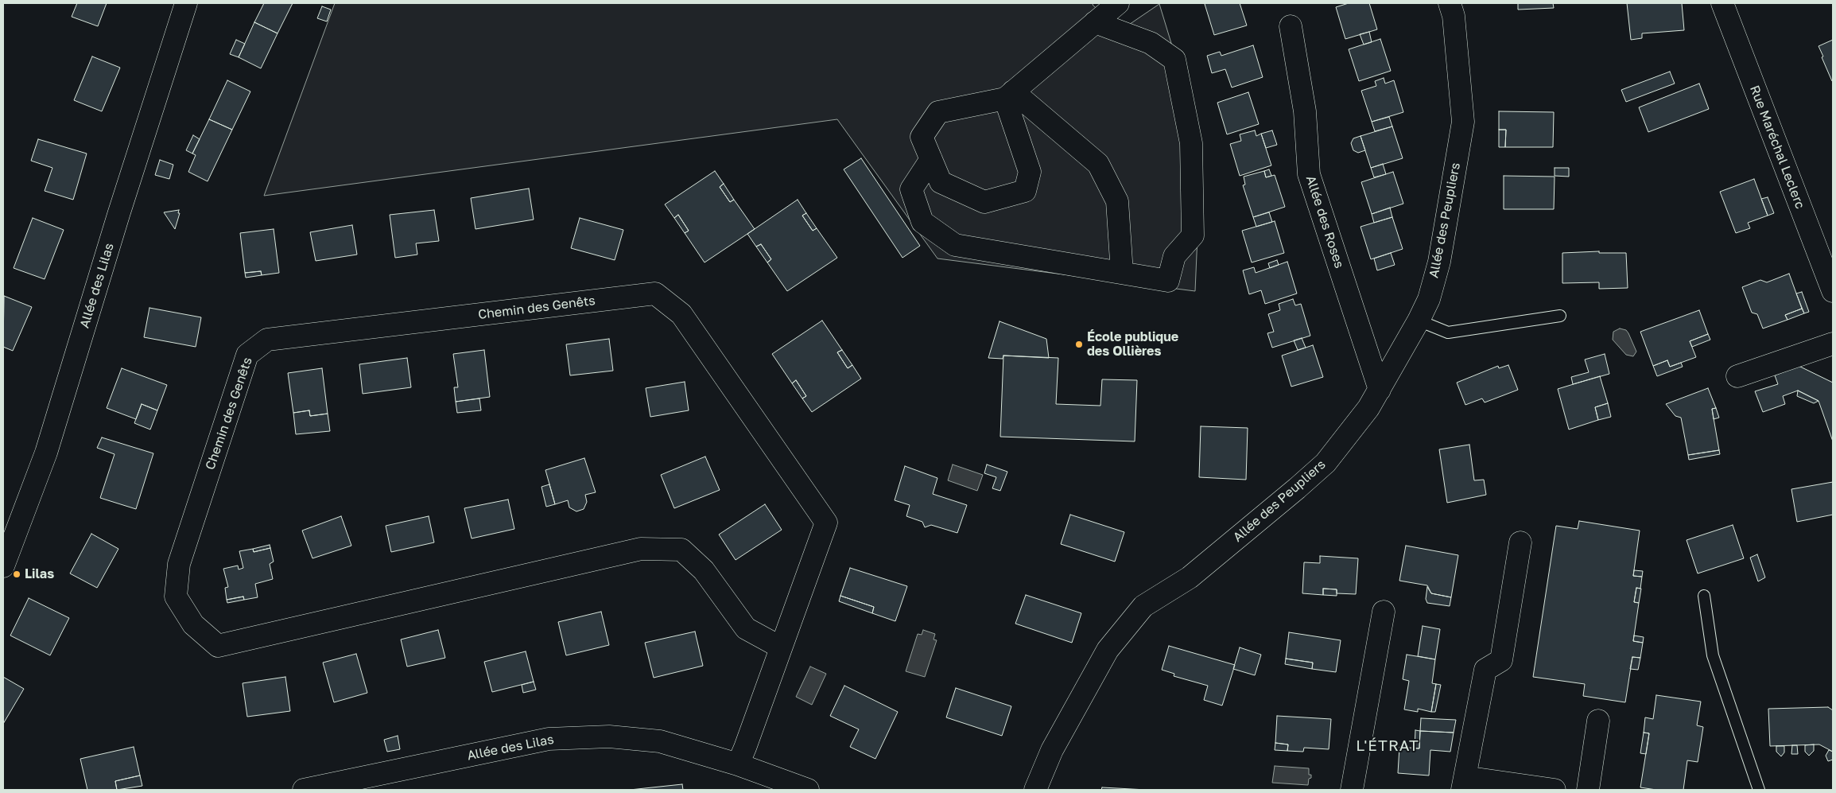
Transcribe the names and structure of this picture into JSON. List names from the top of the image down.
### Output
{
  "streets": {
    "street": [
      "Rue Maréchal Leclerc",
      "Allée des Peupliers",
      "Allée des Roses",
      "Allée des Lilas",
      "Chemin des Genêts"
    ]
  },
  "crossings": [
    ["Allée des Peupliers", "Allée des Roses"],
    ["Allée des Lilas", "Chemin des Genêts"]
  ],
  "districts": ["L'ÉTRAT"],
  "places": ["École publique des Ollières", "Lilas"]
}
